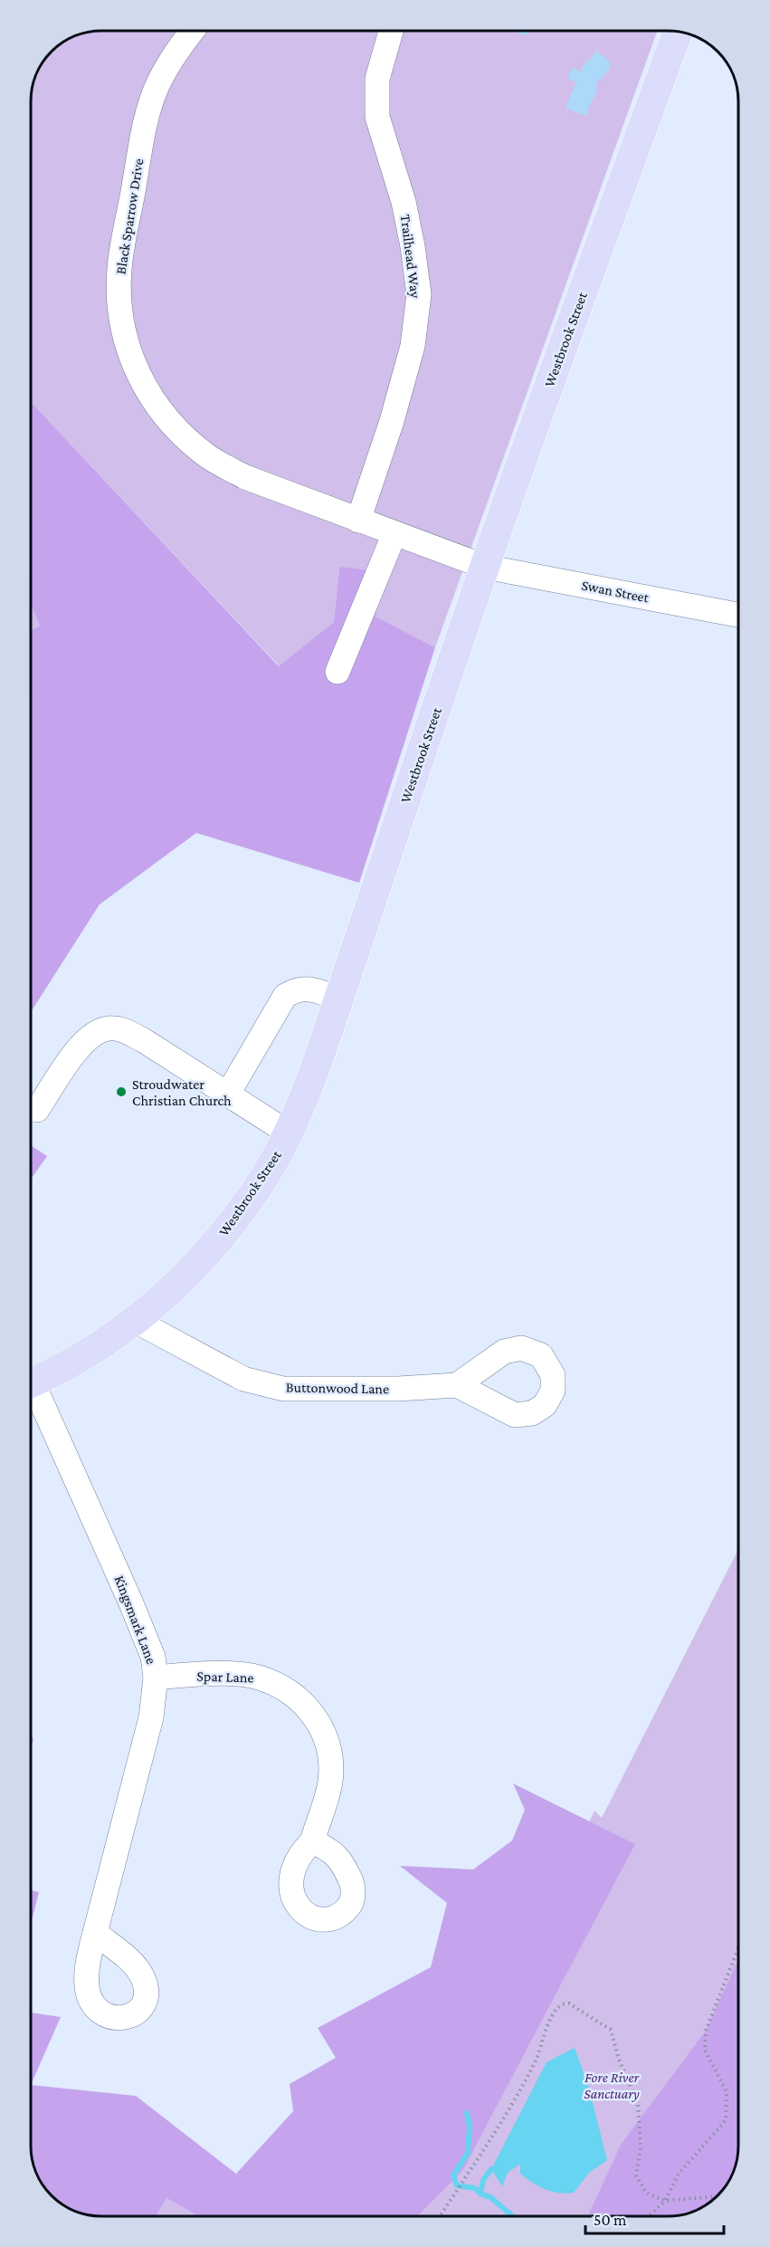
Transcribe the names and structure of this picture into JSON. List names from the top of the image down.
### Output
{
  "streets": {
    "main road": ["Westbrook Street"],
    "street": [
      "Black Sparrow Drive",
      "Trailhead Way",
      "Swan Street",
      "Buttonwood Lane",
      "Kingsmark Lane",
      "Spar Lane"
    ]
  },
  "crossings": [
    ["Black Sparrow Drive", "Trailhead Way"],
    ["Black Sparrow Drive", "Westbrook Street"],
    ["Black Sparrow Drive", "Swan Street"],
    ["Westbrook Street", "Swan Street"],
    ["Westbrook Street", "Buttonwood Lane"],
    ["Kingsmark Lane", "Spar Lane"]
  ],
  "parks": ["Fore River Sanctuary"],
  "places": ["Stroudwater Christian Church"],
  "scale_bar": "50 m"
}
